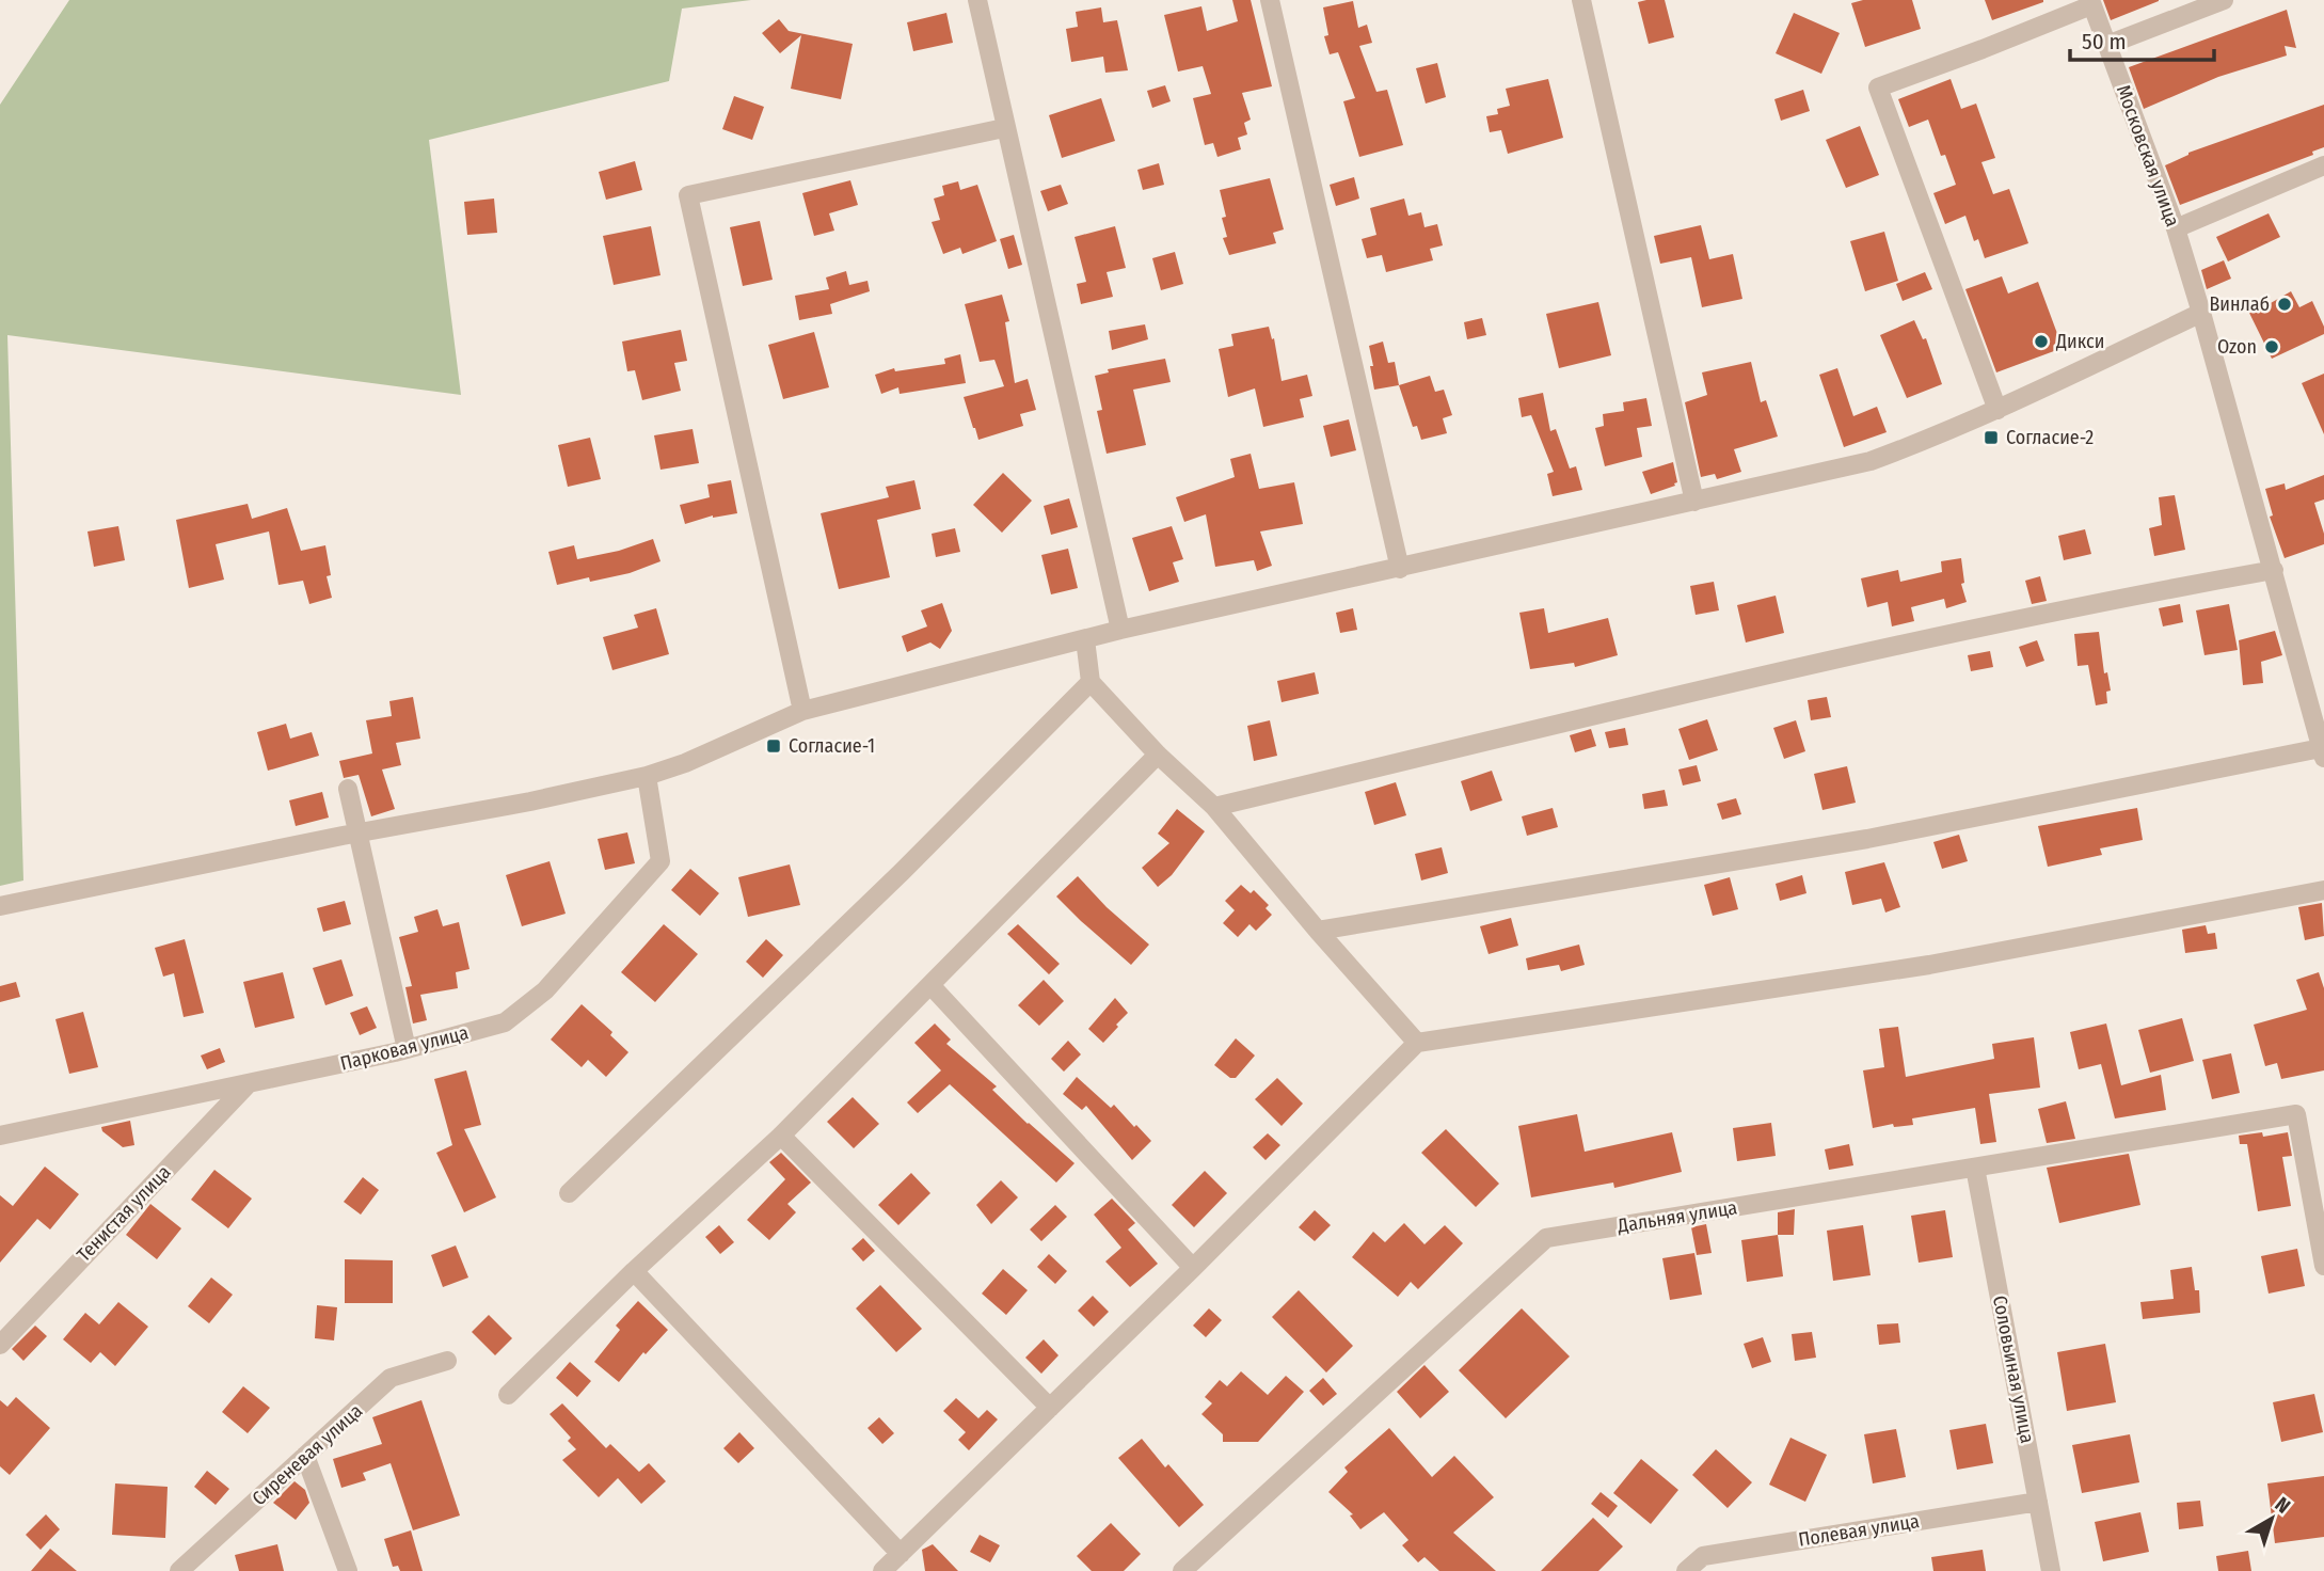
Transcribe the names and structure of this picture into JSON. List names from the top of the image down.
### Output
{
  "streets": {
    "street": [
      "Московская улица",
      "Парковая улица",
      "Тенистая улица",
      "Дальняя улица",
      "Соловьиная улица",
      "Сиреневая улица",
      "Полевая улица"
    ]
  },
  "crossings": [
    ["Парковая улица", "Тенистая улица"],
    ["Дальняя улица", "Соловьиная улица"],
    ["Соловьиная улица", "Полевая улица"]
  ],
  "places": {
    "other": ["Винлаб", "Дикси", "Ozon"],
    "transit": ["Согласие-2", "Согласие-1"]
  },
  "scale_bar": "50 m",
  "north": "top right"
}
